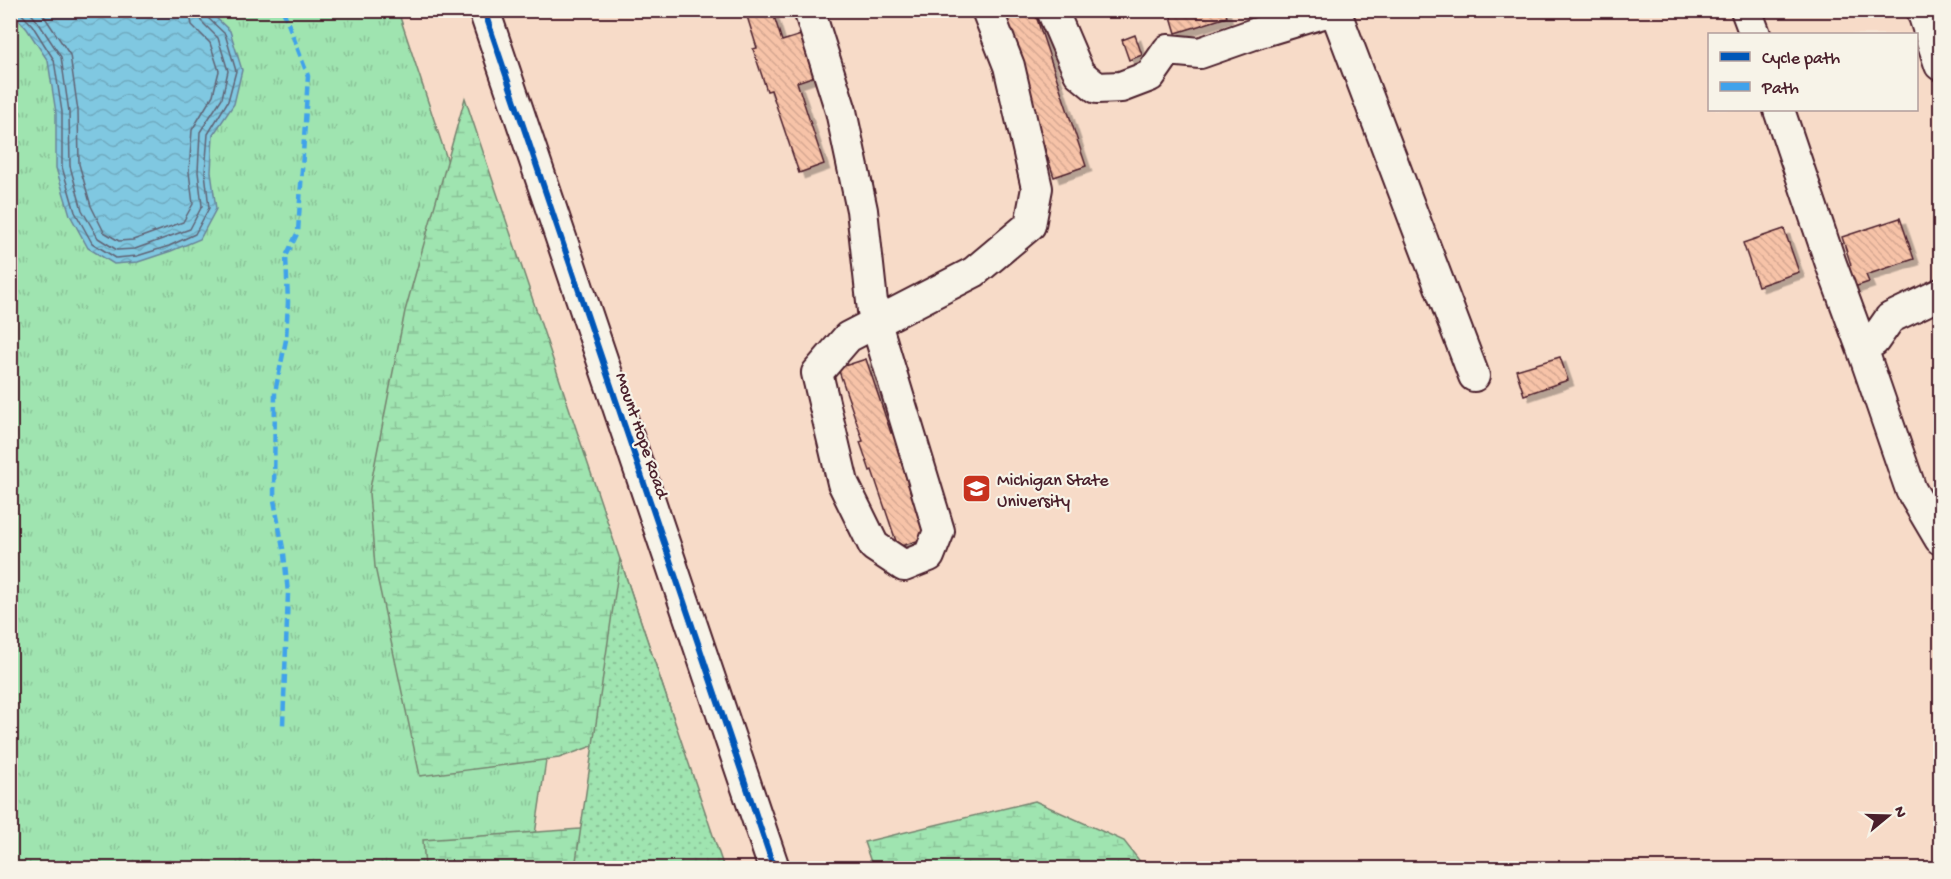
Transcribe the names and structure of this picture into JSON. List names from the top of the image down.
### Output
{
  "streets": {
    "street": ["Mount Hope Road"]
  },
  "places": {
    "school or university": ["Michigan State University"]
  },
  "legend": ["Cycle path", "Path"],
  "north": "right"
}
